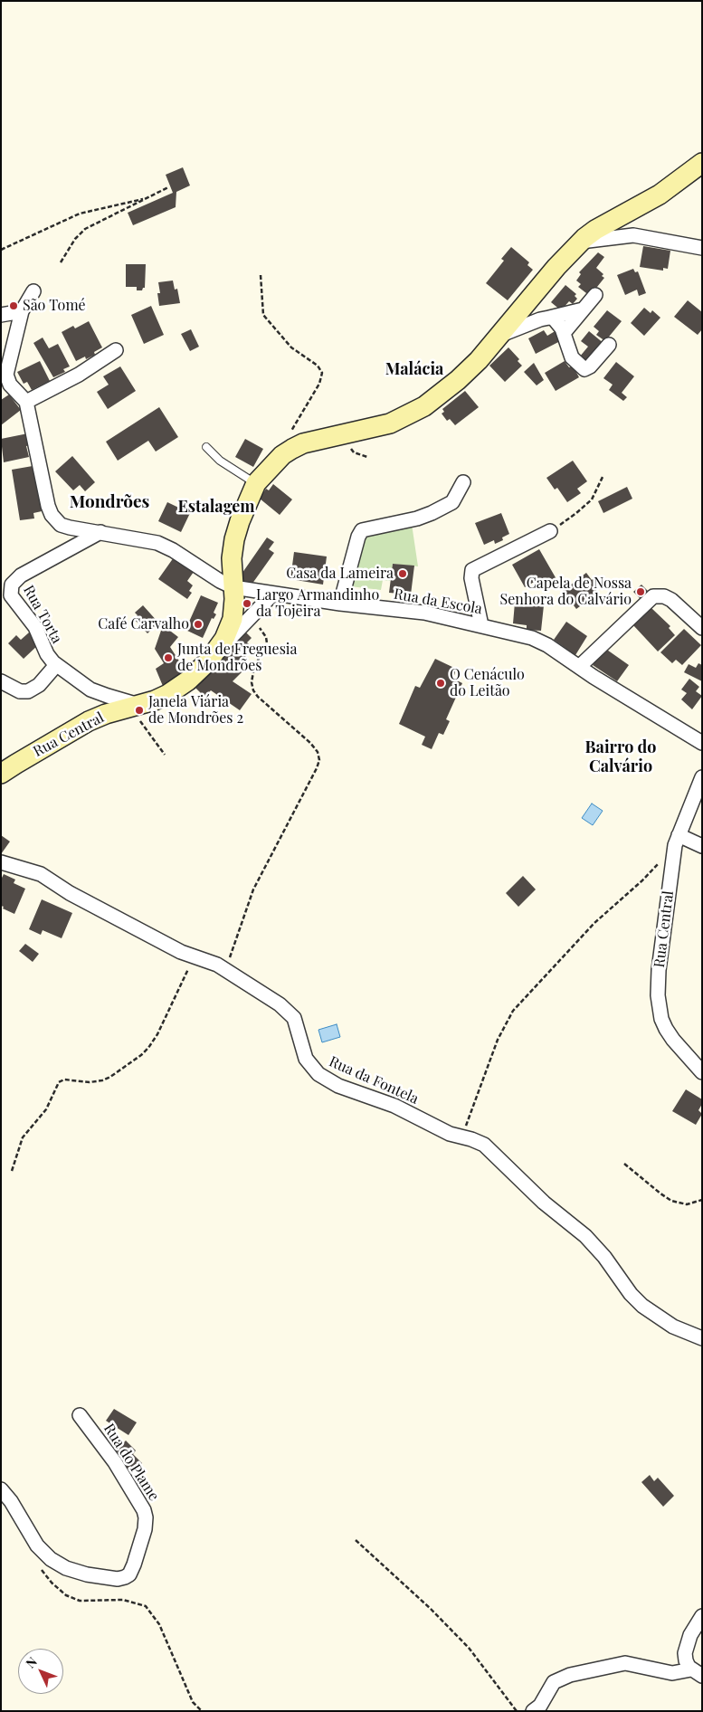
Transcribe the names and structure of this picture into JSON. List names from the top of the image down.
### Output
{
  "streets": {
    "main road": ["Rua Central"],
    "street": [
      "Rua da Escola",
      "Rua Torta",
      "Rua da Fontela",
      "Rua do Plame"
    ]
  },
  "crossings": [
    ["Rua Torta", "Rua Central"]
  ],
  "districts": [
    "Malácia",
    "Mondrões",
    "Estalagem",
    "Bairro do Calvário"
  ],
  "places": [
    "São Tomé",
    "Casa da Lameira",
    "Capela de Nossa Senhora do Calvário",
    "Largo Armandinho da Tojeira",
    "Café Carvalho",
    "Junta de Freguesia de Mondrões",
    "O Cenáculo do Leitão",
    "Janela Viária de Mondrões 2"
  ],
  "north": "top left"
}
